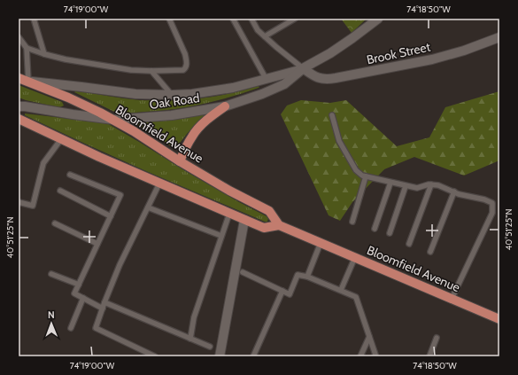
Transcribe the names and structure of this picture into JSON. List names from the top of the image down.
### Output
{
  "streets": {
    "main road": ["Bloomfield Avenue"],
    "street": ["Brook Street", "Oak Road"]
  },
  "crossings": [
    ["Brook Street", "Oak Road"],
    ["Oak Road", "Bloomfield Avenue"]
  ],
  "north": "top",
  "coordinates": ["74°19'00\"W", "74°18'50\"W", "40°51'25\"N"]
}
